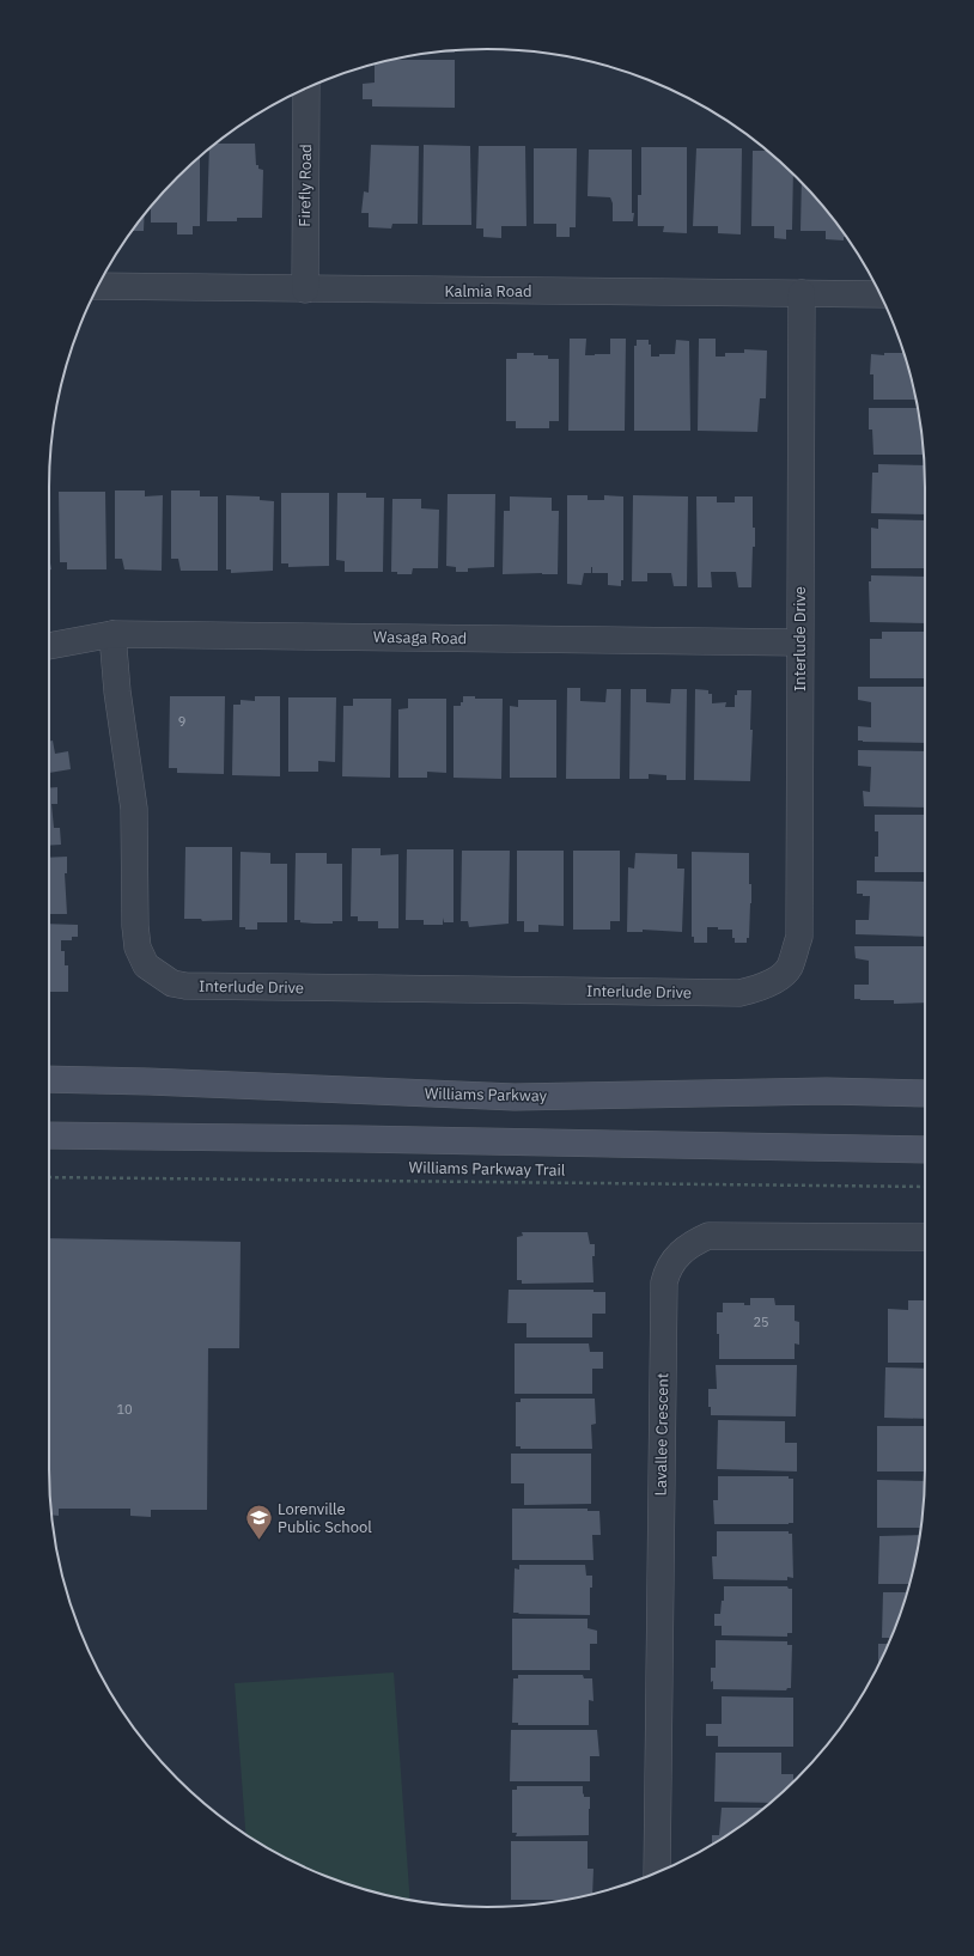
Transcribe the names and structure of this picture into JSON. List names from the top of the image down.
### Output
{
  "streets": {
    "main road": ["Williams Parkway"],
    "street": [
      "Firefly Road",
      "Kalmia Road",
      "Wasaga Road",
      "Interlude Drive",
      "Lavallee Crescent"
    ],
    "path": ["Williams Parkway Trail"]
  },
  "crossings": [
    ["Firefly Road", "Kalmia Road"],
    ["Kalmia Road", "Interlude Drive"],
    ["Wasaga Road", "Interlude Drive"]
  ],
  "places": {
    "school or university": ["Lorenville Public School"]
  },
  "house_numbers": ["9", "25", "10"]
}
